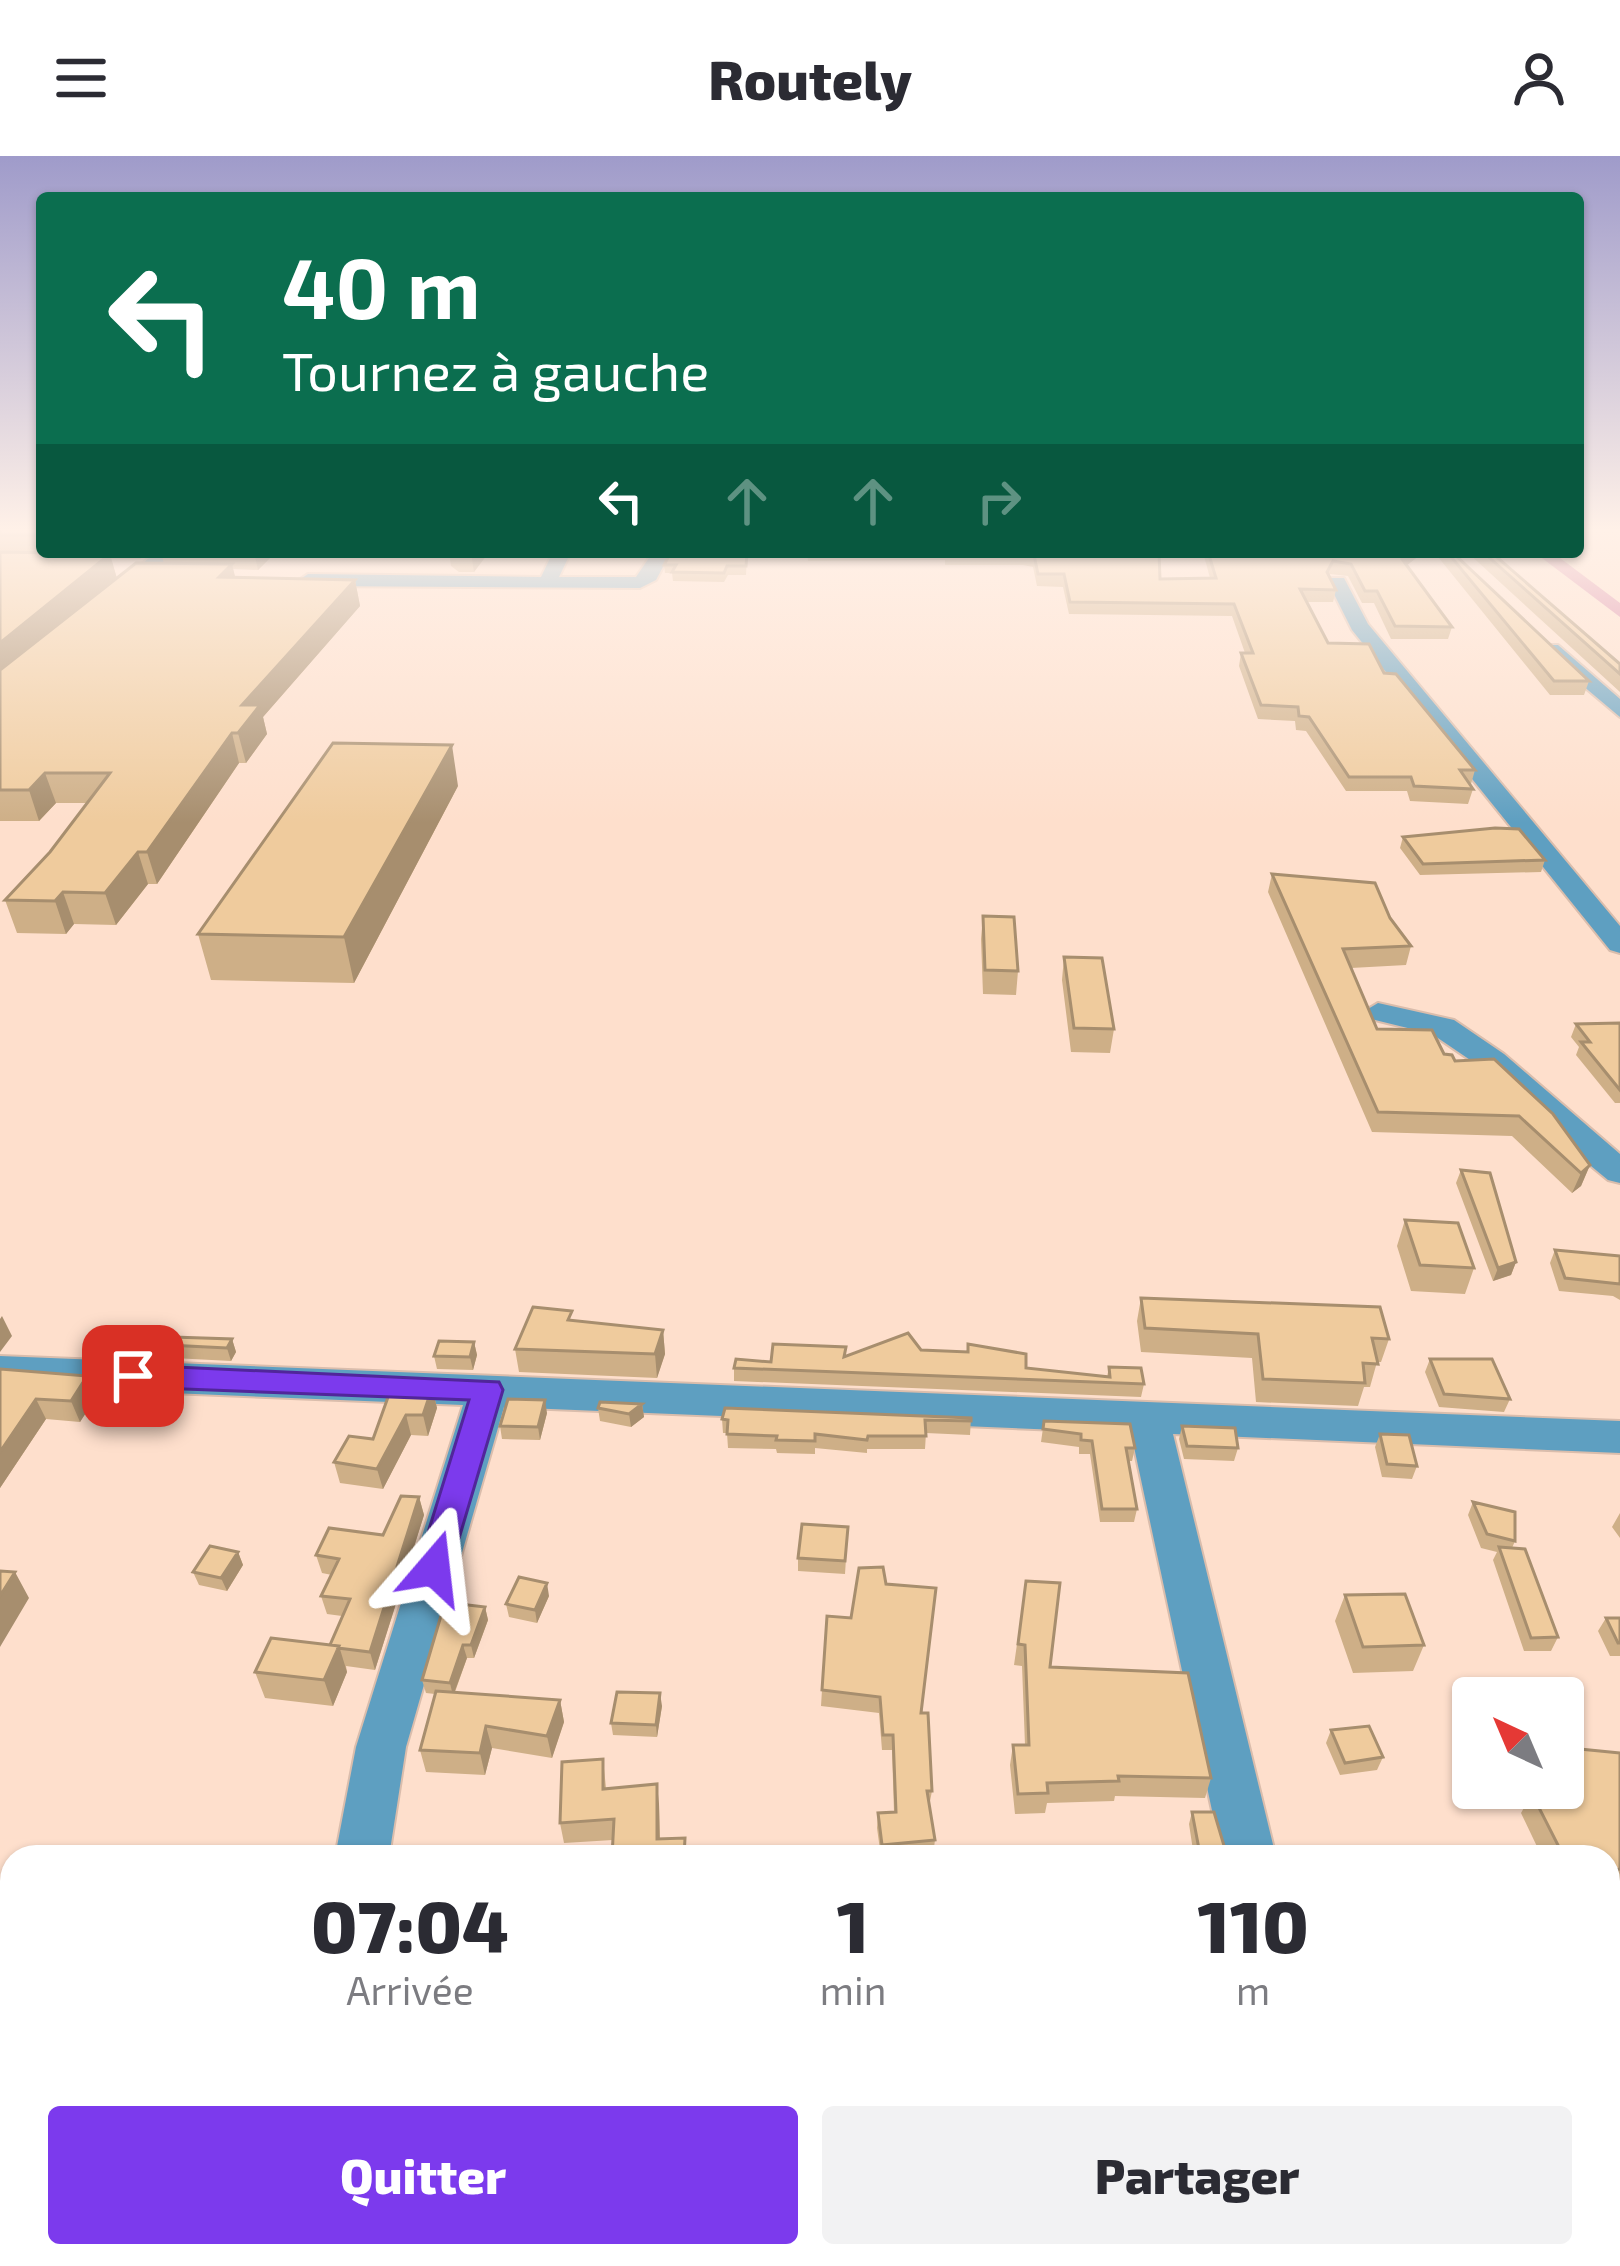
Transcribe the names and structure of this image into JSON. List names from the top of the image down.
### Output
{
  "north": "top left",
  "page": {
    "header": "Routely",
    "turn": ["40 m", "Tournez à gauche"],
    "eta": [
      "07:04",
      "Arrivée",
      "1",
      "min",
      "110",
      "m"
    ],
    "buttons": ["Quitter", "Partager"]
  }
}
